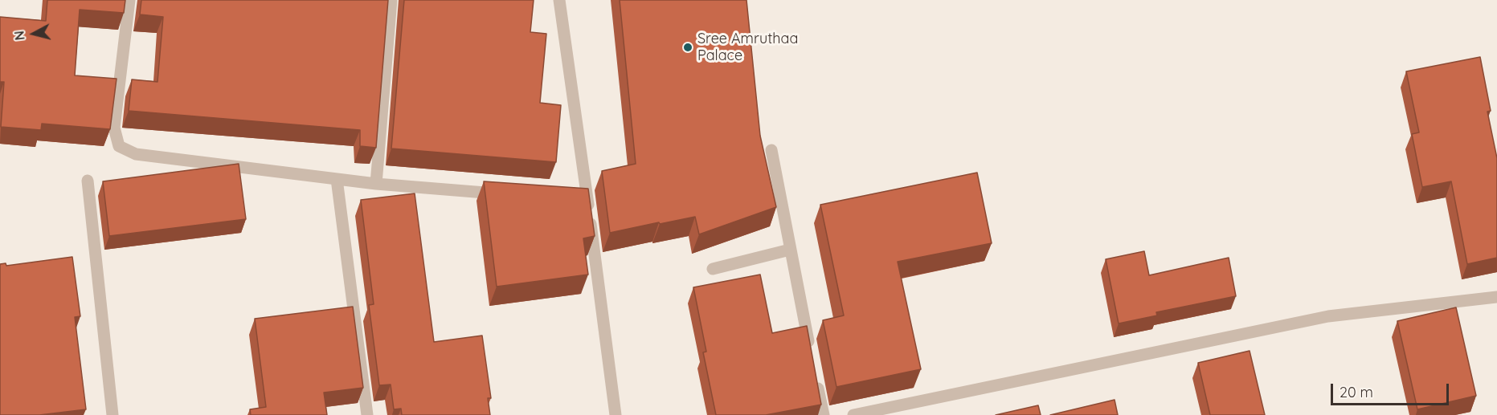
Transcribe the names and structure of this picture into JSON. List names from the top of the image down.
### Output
{
  "places": ["Sree Amruthaa Palace"],
  "scale_bar": "20 m",
  "north": "left"
}
